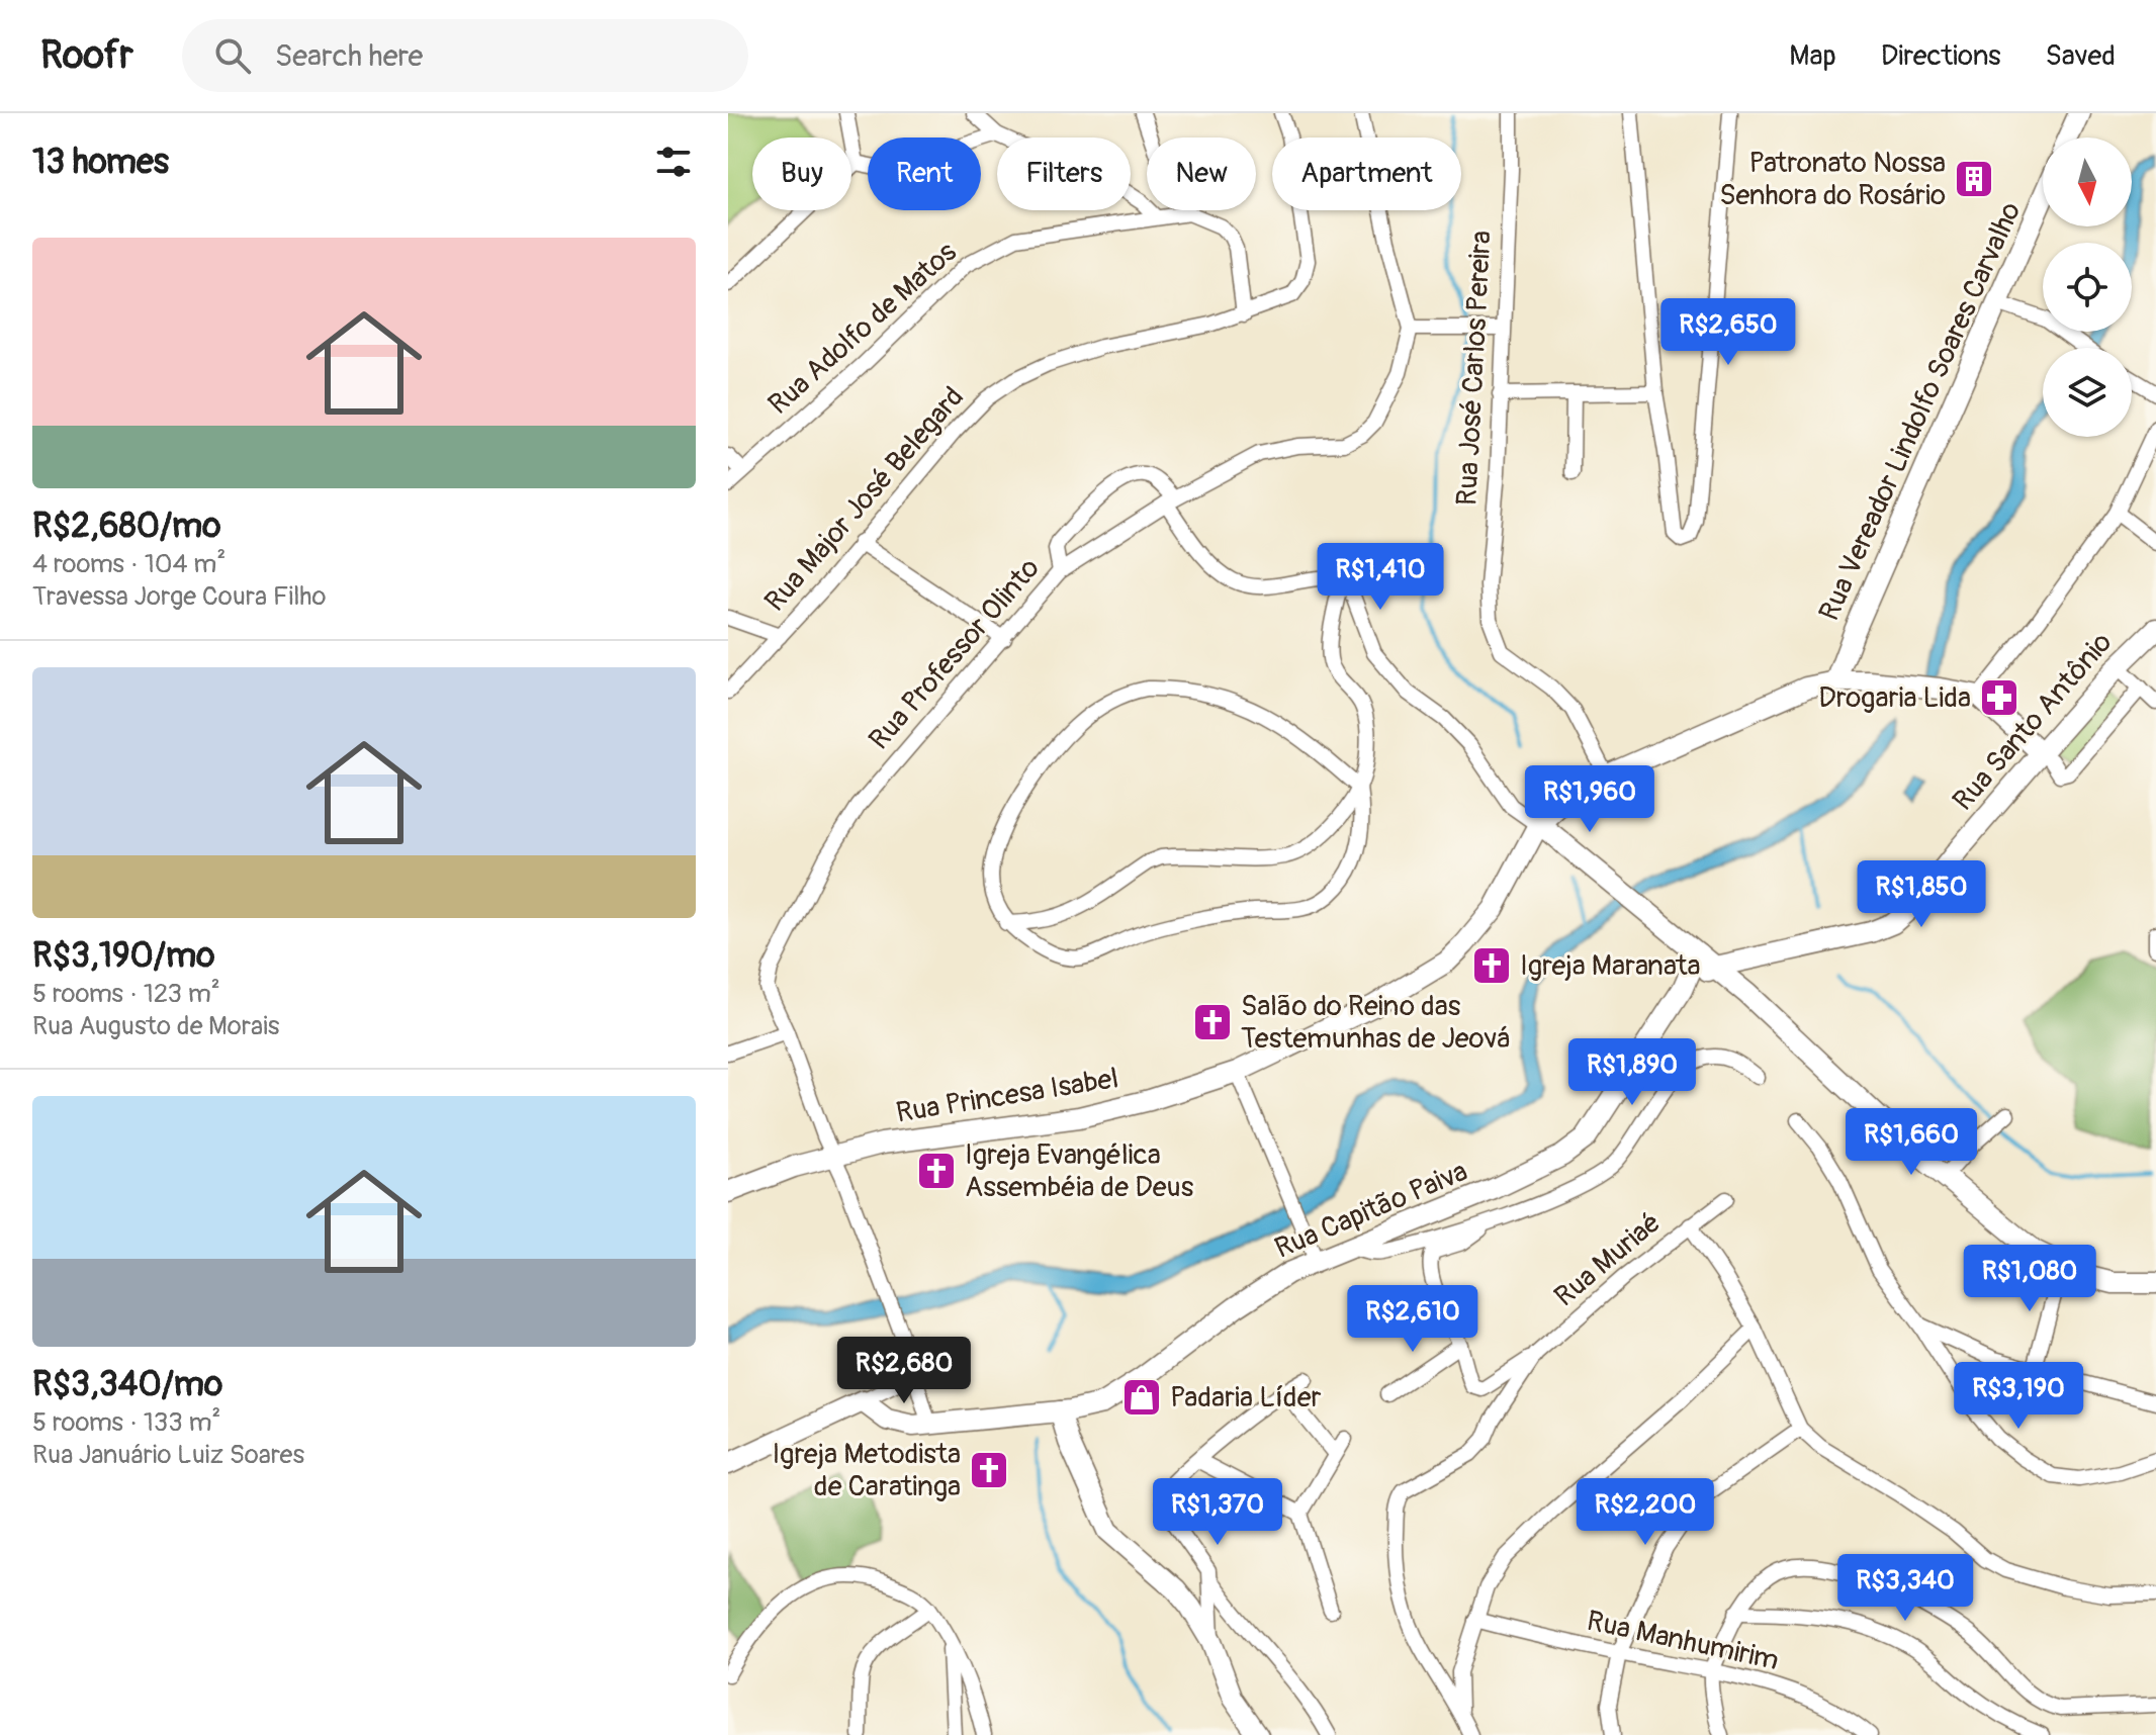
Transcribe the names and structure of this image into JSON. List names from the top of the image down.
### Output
{
  "streets": {
    "main road": [
      "Rua Vereador Lindolfo Soares Carvalho",
      "Rua Santo Antônio",
      "Rua Princesa Isabel",
      "Rua Capitão Paiva"
    ],
    "street": [
      "Rua Adolfo de Matos",
      "Rua José Carlos Pereira",
      "Rua Major José Belegard",
      "Rua Professor Olinto",
      "Rua Muriaé",
      "Rua Manhumirim"
    ]
  },
  "crossings": [
    ["Rua José Carlos Pereira", "Rua Princesa Isabel"],
    ["Rua Vereador Lindolfo Soares Carvalho", "Rua Princesa Isabel"],
    ["Rua Professor Olinto", "Rua Princesa Isabel"],
    ["Rua Professor Olinto", "Rua Capitão Paiva"]
  ],
  "places": {
    "building": ["Patronato Nossa Senhora do Rosário"],
    "pharmacy": ["Drogaria Lida"],
    "church": [
      "Igreja Maranata",
      "Salão do Reino das Testemunhas de Jeová",
      "Igreja Evangélica Assembéia de Deus",
      "Igreja Metodista de Caratinga"
    ],
    "shop": ["Padaria Líder"]
  },
  "north": "bottom",
  "page": {
    "header": "Roofr",
    "search": "Search here",
    "nav": ["Map", "Directions", "Saved"],
    "heading": "13 homes",
    "chip": [
      "Buy",
      "Rent",
      "Filters",
      "New",
      "Apartment"
    ],
    "list": [
      {
        "name": "R$2,680/mo",
        "note": "4 rooms · 104 m² · Travessa Jorge Coura Filho"
      },
      {
        "name": "R$3,190/mo",
        "note": "5 rooms · 123 m² · Rua Augusto de Morais"
      },
      {
        "name": "R$3,340/mo",
        "note": "5 rooms · 133 m² · Rua Januário Luiz Soares"
      }
    ],
    "price": [
      "R$2,650",
      "R$1,410",
      "R$1,960",
      "R$1,850",
      "R$1,890",
      "R$1,660",
      "R$1,080",
      "R$2,610",
      "R$2,680",
      "R$3,190",
      "R$1,370",
      "R$2,200",
      "R$3,340"
    ]
  }
}
